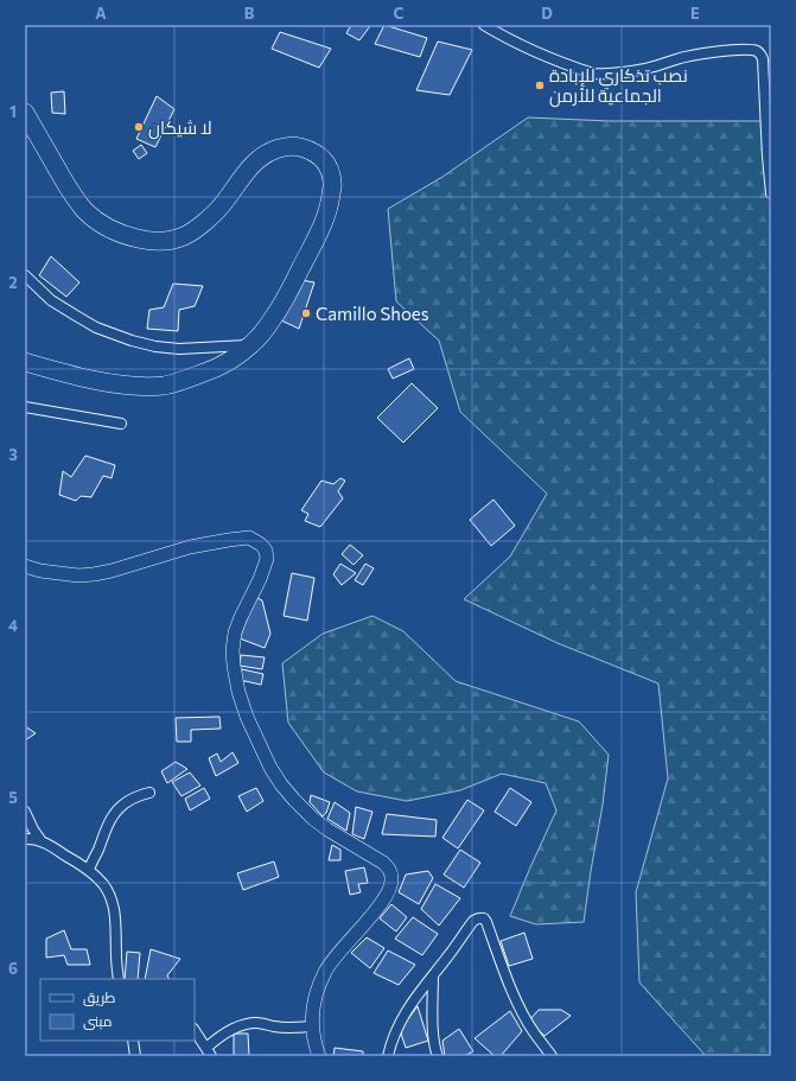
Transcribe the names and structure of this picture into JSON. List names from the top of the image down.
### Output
{
  "places": ["نصب تذكاري للإبادة الجماعية للأرمن", "لا شيكان", "Camillo Shoes"],
  "legend": ["طريق", "مبنى"],
  "grid": {
    "columns": [
      "A",
      "B",
      "C",
      "D",
      "E"
    ],
    "rows": [
      "1",
      "2",
      "3",
      "4",
      "5",
      "6"
    ]
  }
}
